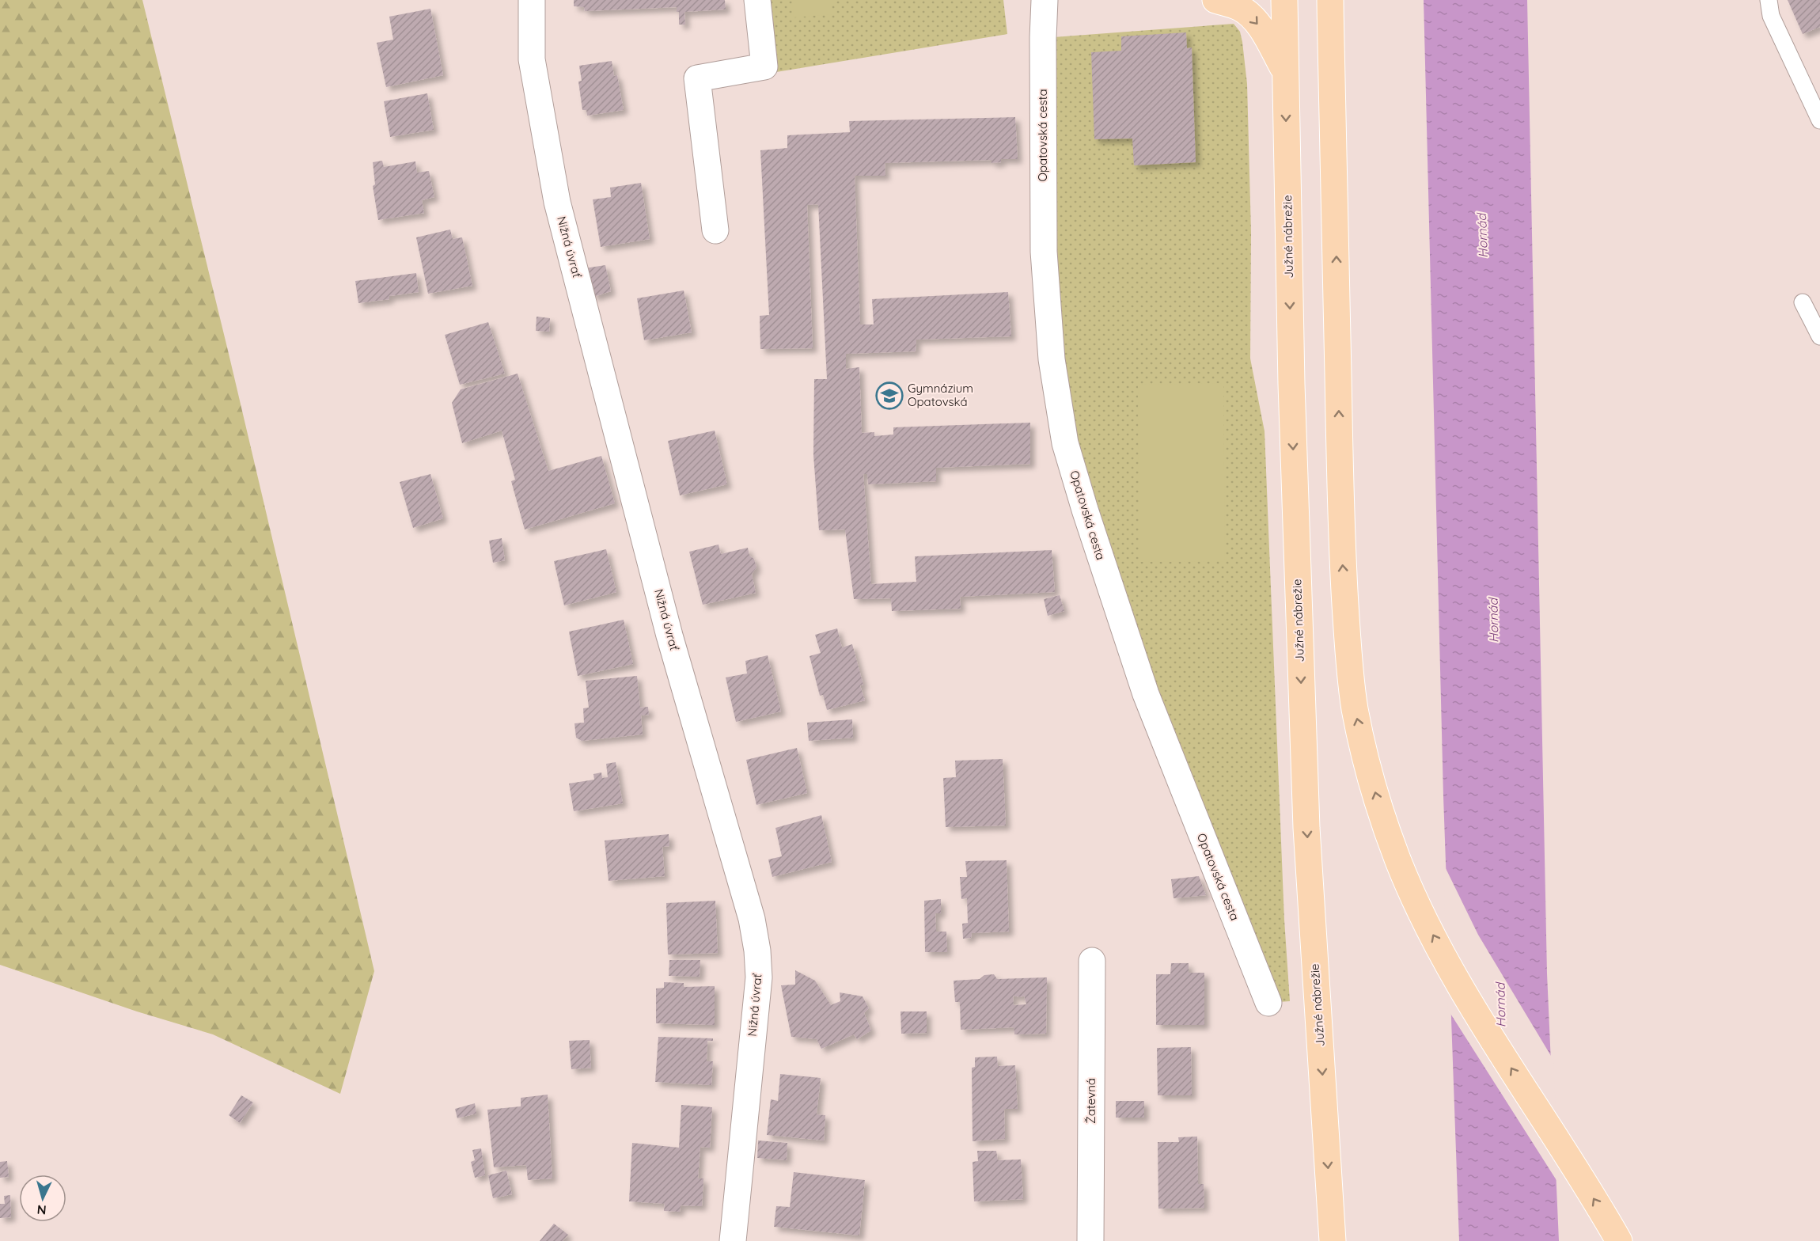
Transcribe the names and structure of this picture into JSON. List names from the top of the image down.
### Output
{
  "streets": {
    "highway": ["Južné nábrežie"],
    "street": ["Opatovská cesta", "Nižná úvrať", "Žatevná"]
  },
  "water": ["Hornád"],
  "places": {
    "school or university": ["Gymnázium Opatovská"]
  },
  "north": "bottom"
}
